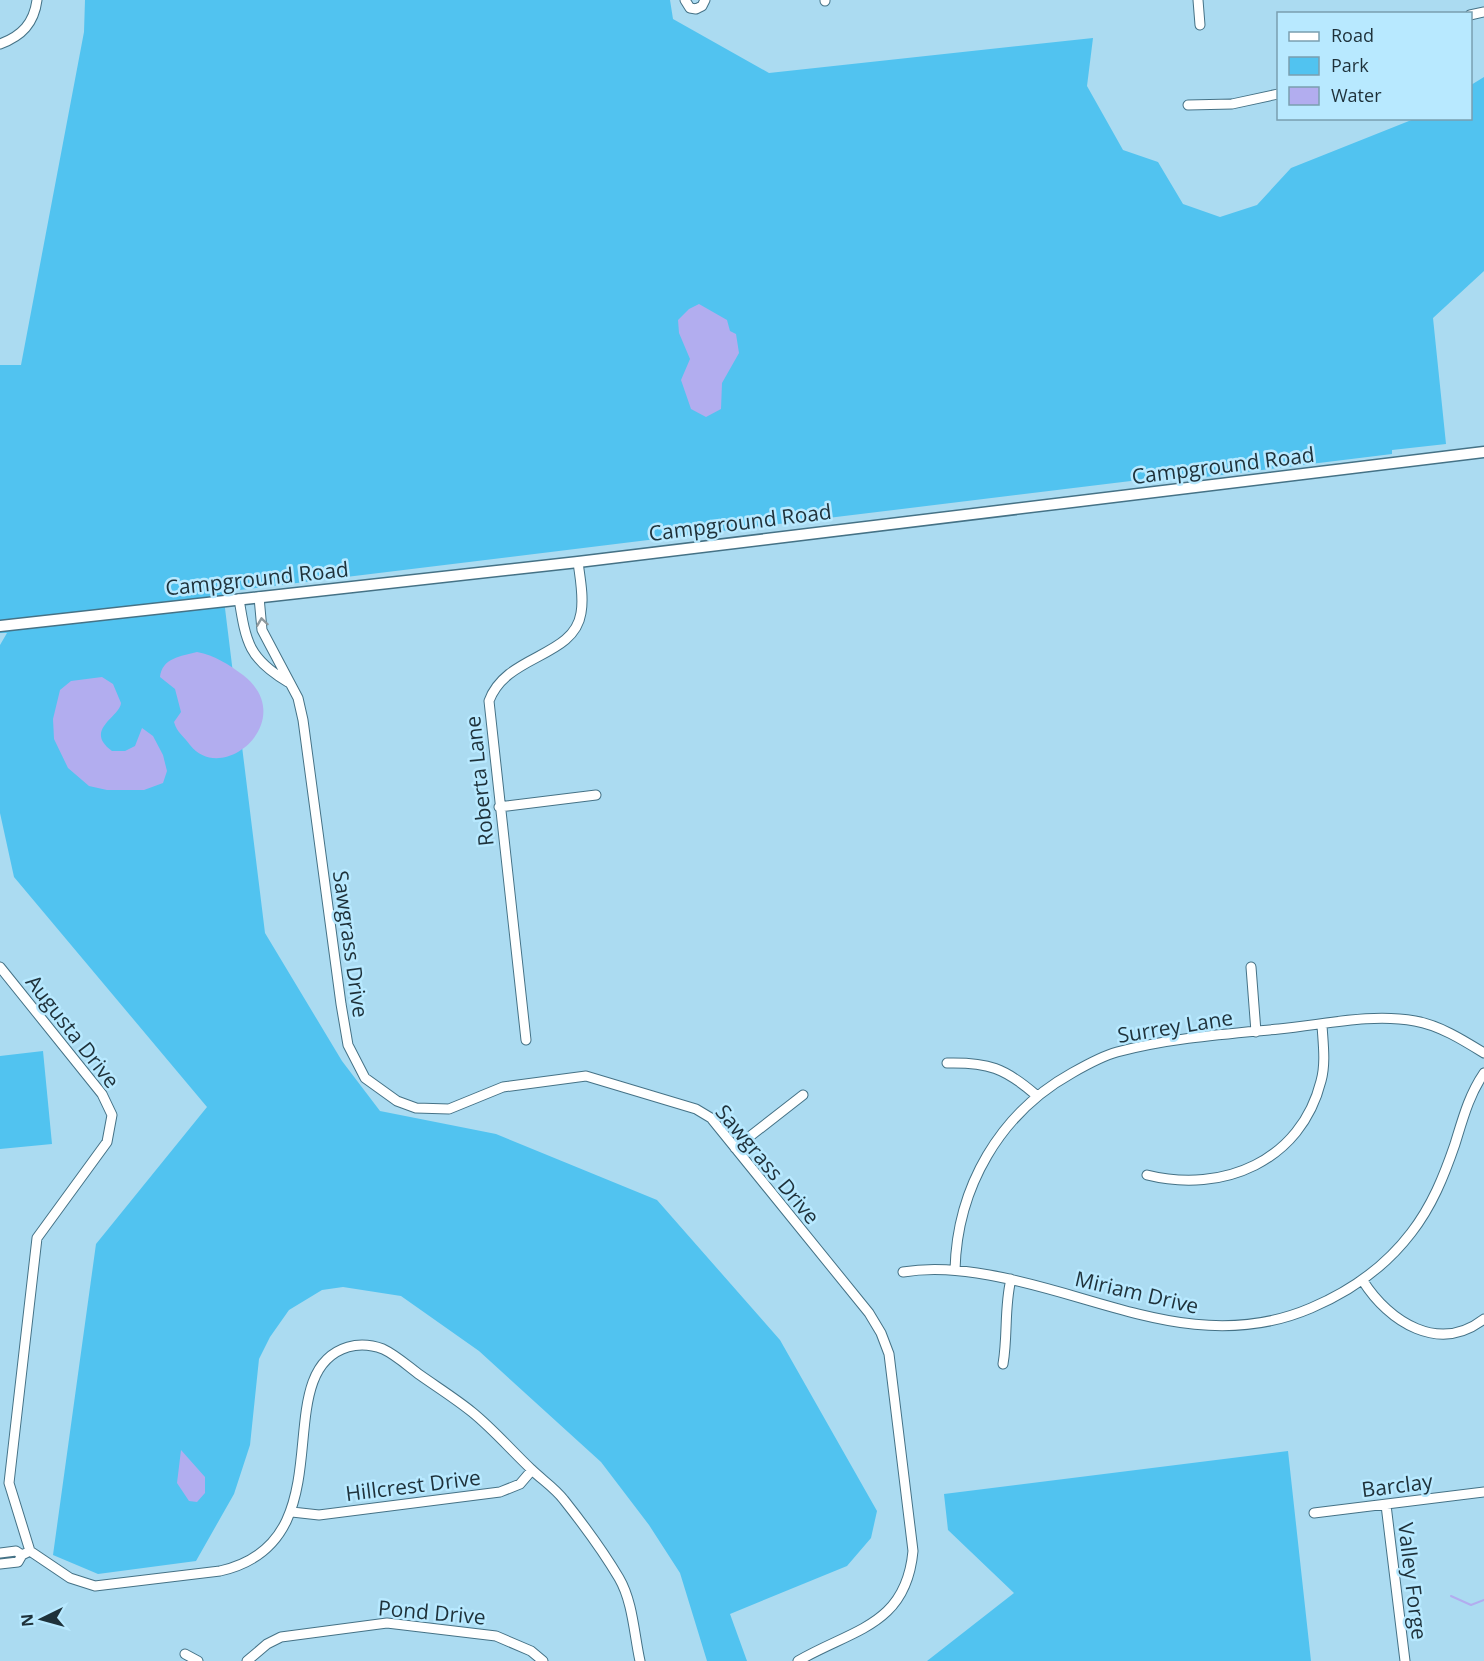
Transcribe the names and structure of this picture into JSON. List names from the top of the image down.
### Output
{
  "streets": {
    "street": [
      "Campground Road",
      "Roberta Lane",
      "Sawgrass Drive",
      "Surrey Lane",
      "Augusta Drive",
      "Miriam Drive",
      "Hillcrest Drive",
      "Barclay",
      "Valley Forge",
      "Pond Drive"
    ]
  },
  "crossings": [
    ["Campground Road", "Roberta Lane"],
    ["Campground Road", "Sawgrass Drive"],
    ["Surrey Lane", "Miriam Drive"],
    ["Barclay", "Valley Forge"]
  ],
  "legend": ["Road", "Park", "Water"],
  "north": "left"
}
